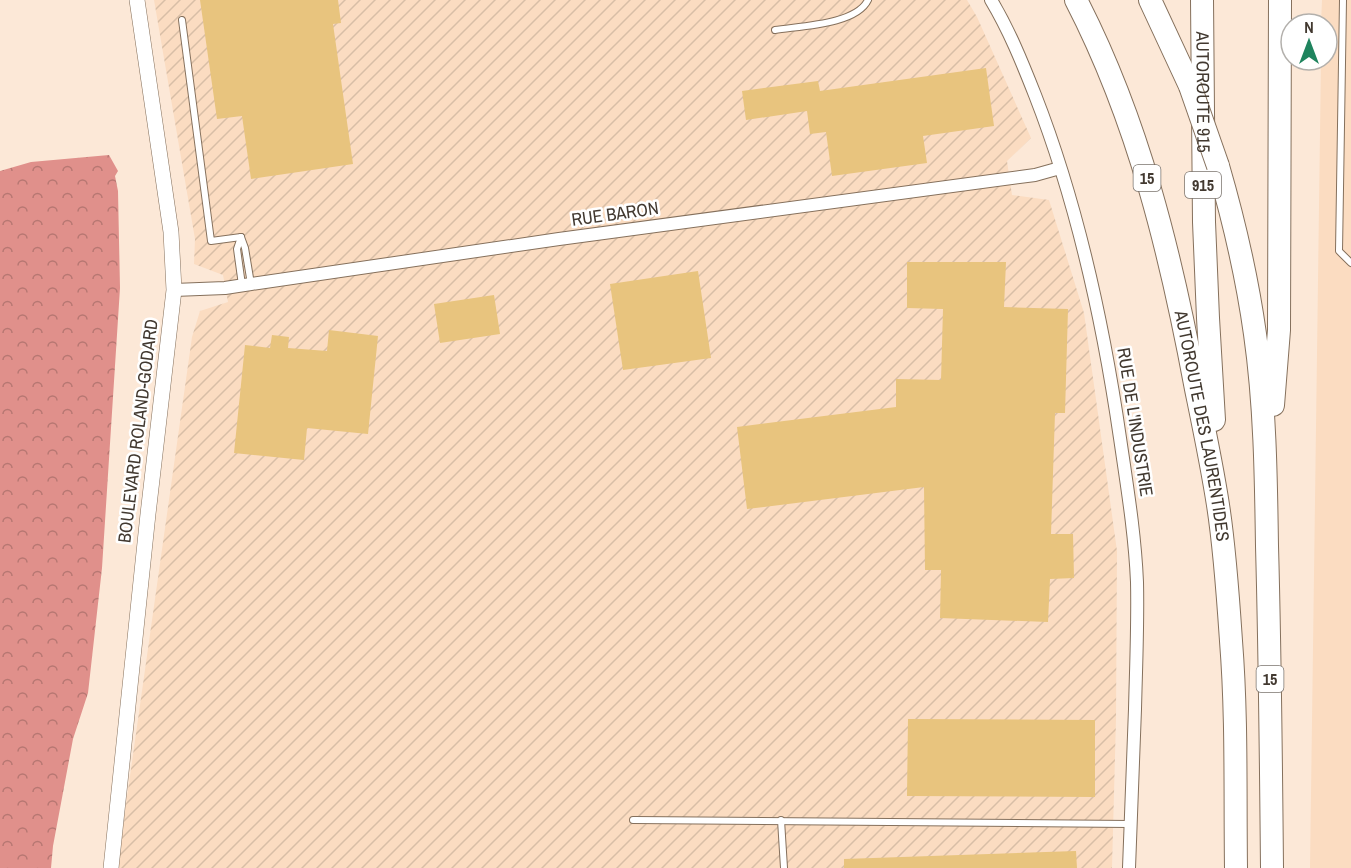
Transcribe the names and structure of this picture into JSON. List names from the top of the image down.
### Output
{
  "streets": {
    "highway": [
      "AUTOROUTE 915",
      "15",
      "915",
      "AUTOROUTE DES LAURENTIDES"
    ],
    "street": ["RUE BARON", "RUE DE L'INDUSTRIE", "BOULEVARD ROLAND-GODARD"]
  },
  "crossings": [
    ["AUTOROUTE 915", "AUTOROUTE DES LAURENTIDES"],
    ["RUE BARON", "RUE DE L'INDUSTRIE"],
    ["RUE BARON", "BOULEVARD ROLAND-GODARD"]
  ],
  "north": "top"
}
